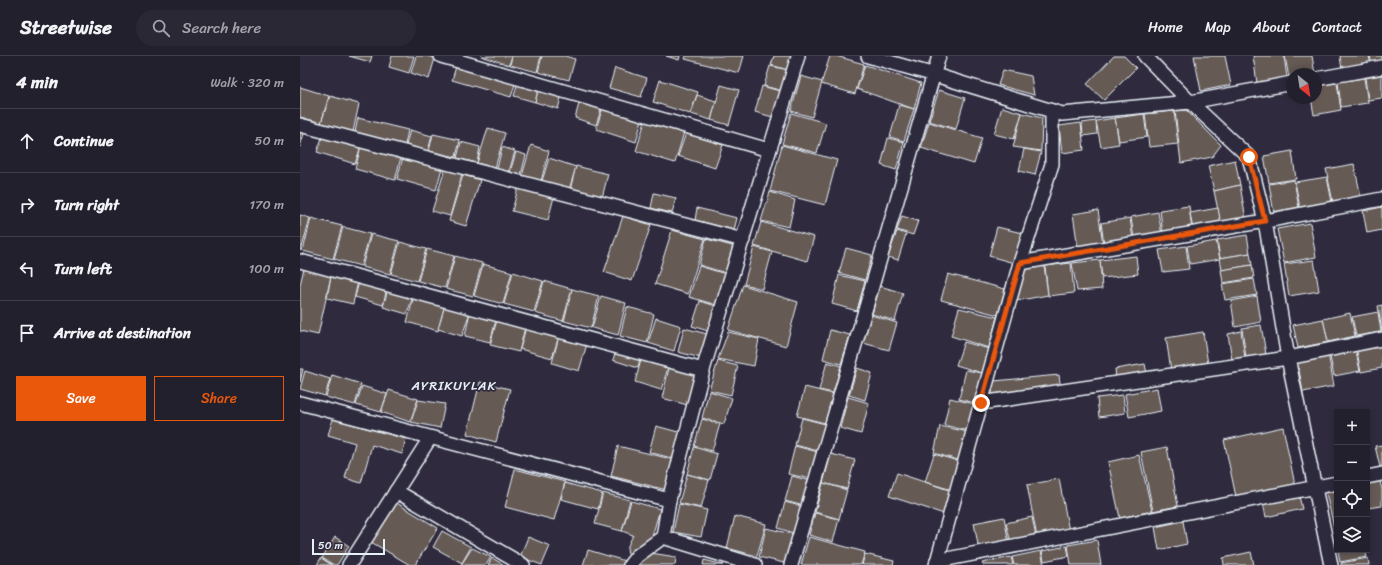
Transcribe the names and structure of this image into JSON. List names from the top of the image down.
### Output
{
  "districts": ["AYRIKUYLAK"],
  "scale_bar": "50 m",
  "north": "bottom right",
  "page": {
    "header": "Streetwise",
    "search": "Search here",
    "nav": [
      "Home",
      "Map",
      "About",
      "Contact"
    ],
    "heading": ["4 min", "Walk · 320 m"],
    "list": [
      ["Continue", "50 m"],
      ["Turn right", "170 m"],
      ["Turn left", "100 m"],
      "Arrive at destination"
    ],
    "buttons": ["Save", "Share"],
    "map_buttons": ["+", "−"],
    "scale": "50 m"
  }
}
